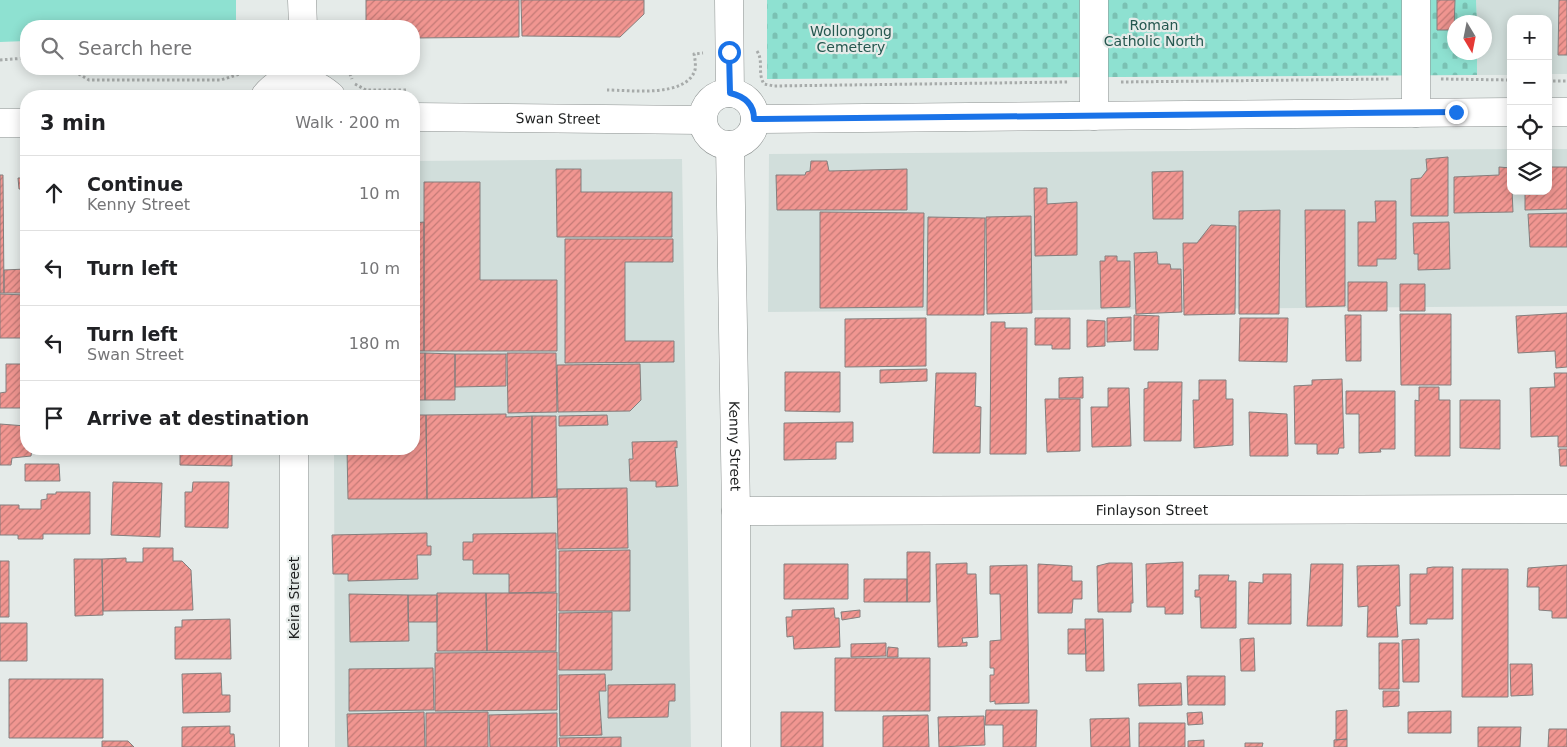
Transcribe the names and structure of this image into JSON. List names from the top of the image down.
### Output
{
  "streets": {
    "street": [
      "Swan Street",
      "Kenny Street",
      "Finlayson Street",
      "Keira Street"
    ]
  },
  "crossings": [
    ["Swan Street", "Kenny Street"],
    ["Kenny Street", "Finlayson Street"]
  ],
  "parks": ["Roman Catholic North", "Wollongong Cemetery"],
  "north": "bottom",
  "page": {
    "map_buttons": ["+", "−"],
    "search": "Search here",
    "heading": ["3 min", "Walk · 200 m"],
    "list": [
      ["Continue", "Kenny Street", "10 m"],
      ["Turn left", "10 m"],
      ["Turn left", "Swan Street", "180 m"],
      "Arrive at destination"
    ]
  }
}
